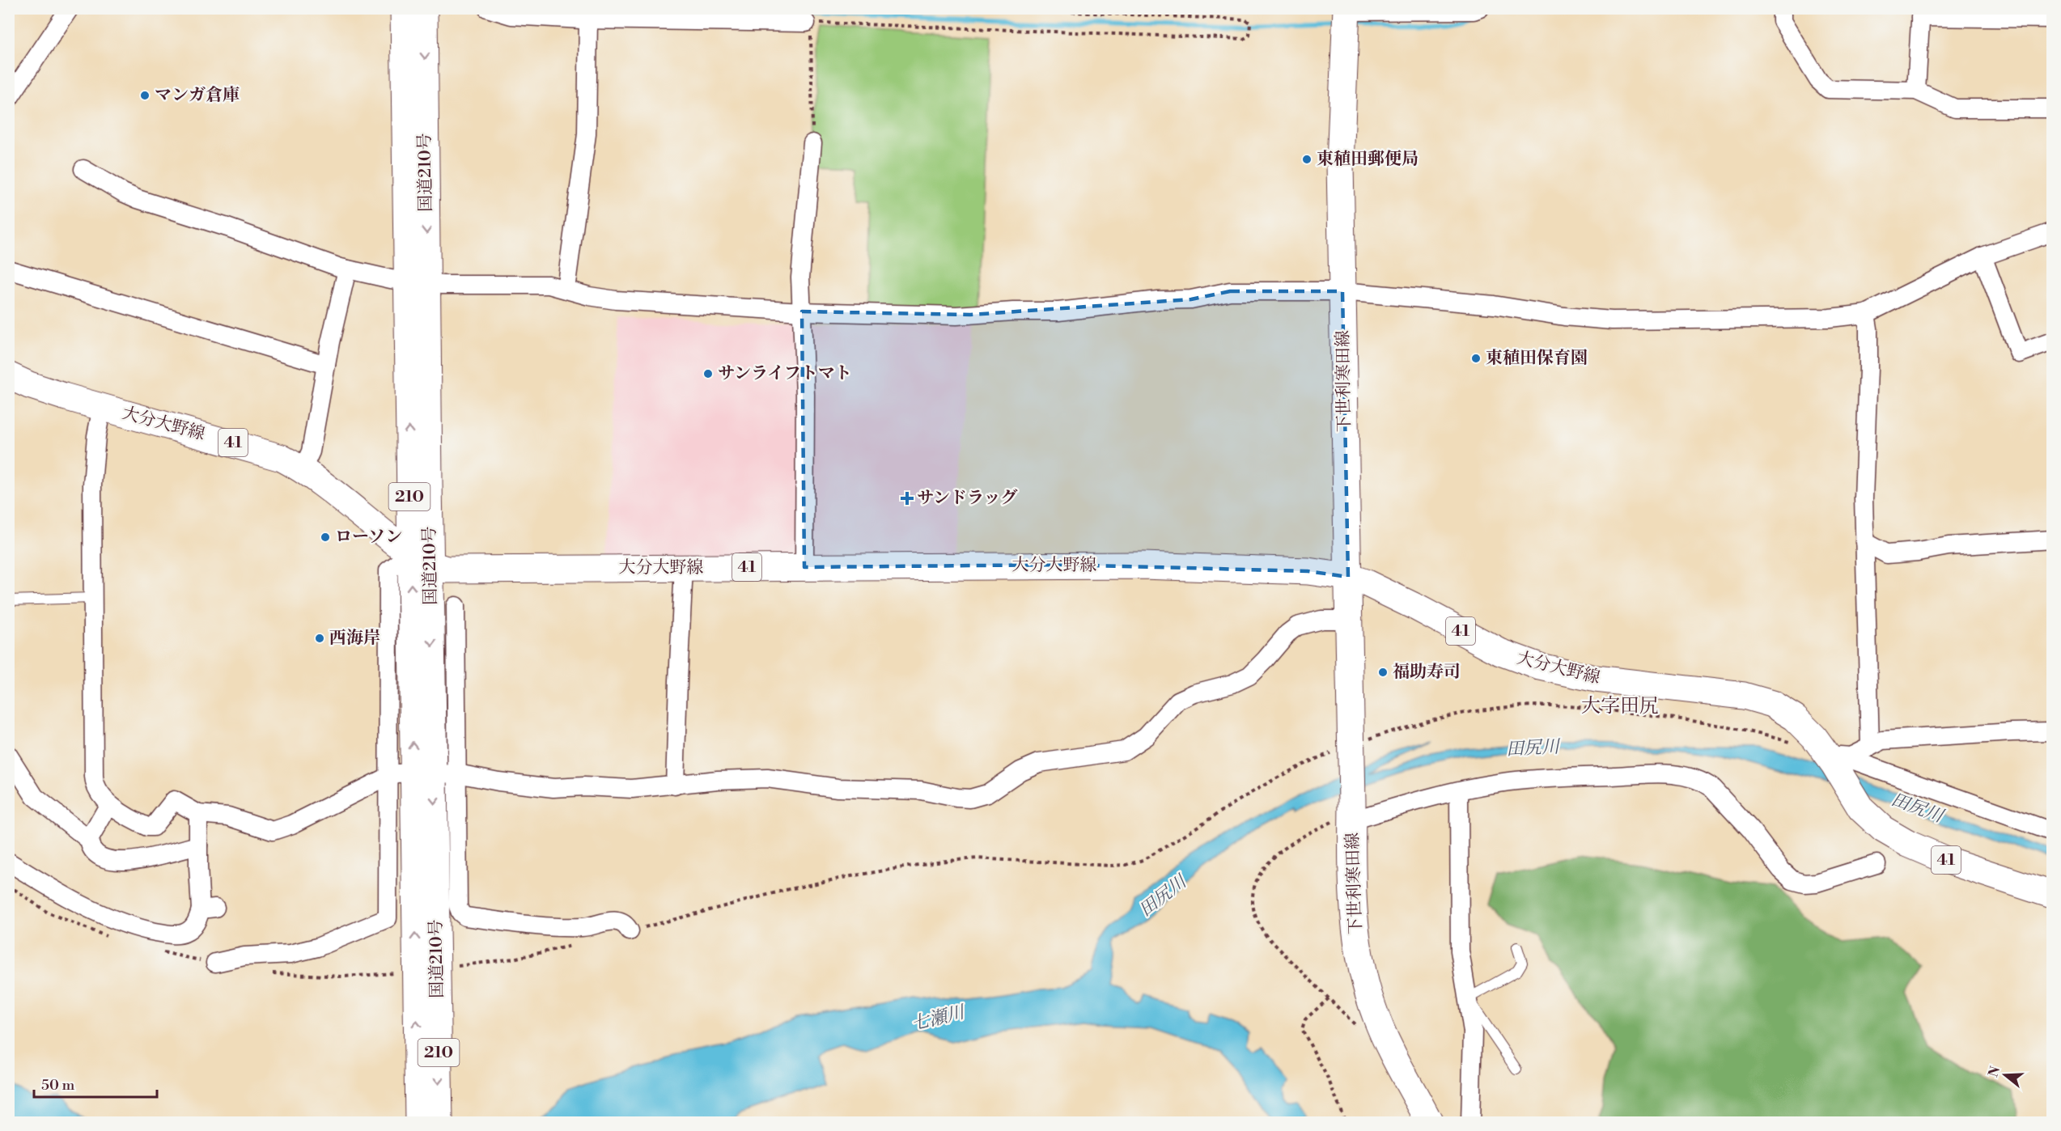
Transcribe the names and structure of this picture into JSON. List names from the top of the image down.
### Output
{
  "streets": {
    "main road": [
      "国道210号",
      "下世利寒田線",
      "大分大野線",
      "41",
      "210"
    ]
  },
  "crossings": [
    ["国道210号", "大分大野線"],
    ["下世利寒田線", "大分大野線"]
  ],
  "districts": ["大字田尻"],
  "water": ["田尻川", "七瀬川"],
  "places": {
    "other": [
      "マンガ倉庫",
      "東稙田郵便局",
      "東稙田保育園",
      "サンライフトマト",
      "ローソン",
      "西海岸",
      "福助寿司"
    ],
    "health": ["サンドラッグ"]
  },
  "scale_bar": "50 m",
  "north": "left"
}
